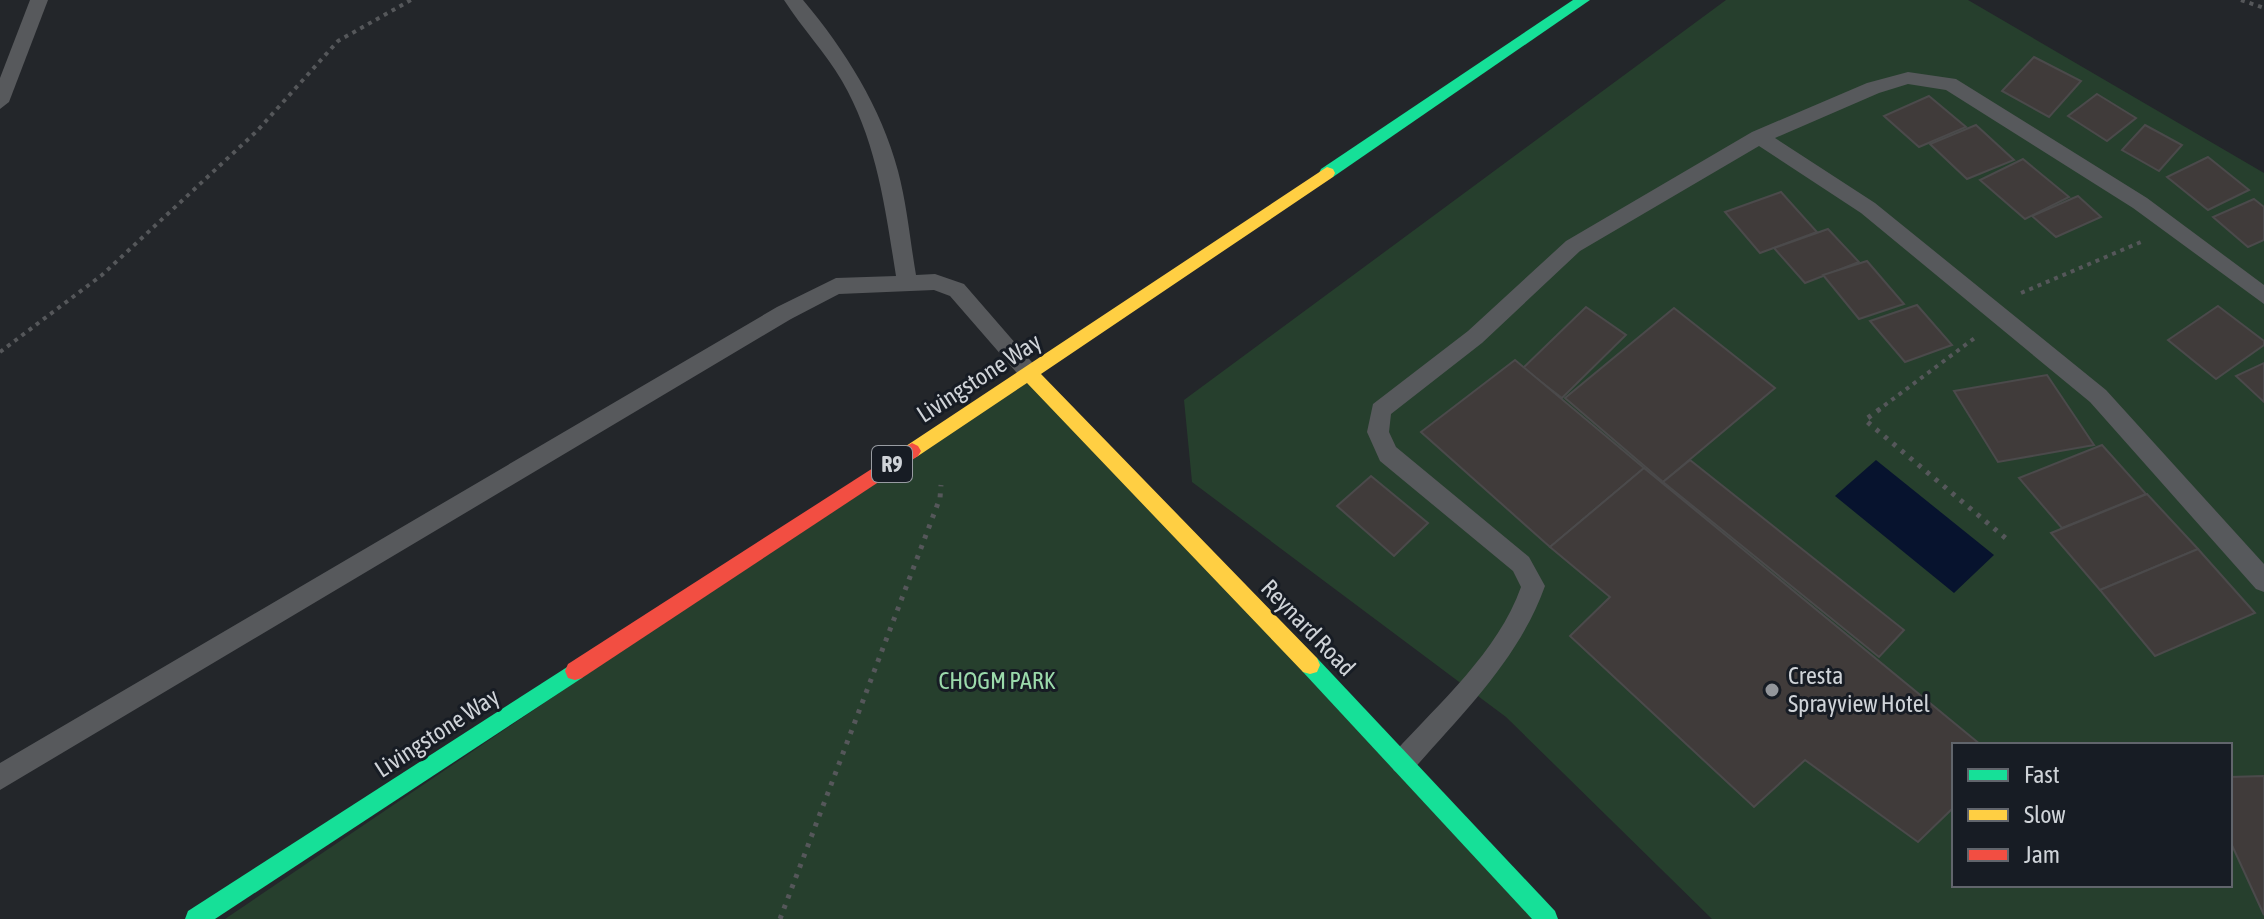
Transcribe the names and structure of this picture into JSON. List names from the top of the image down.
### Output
{
  "streets": {
    "main road": ["Livingstone Way", "R9", "Reynard Road"]
  },
  "crossings": [
    ["Livingstone Way", "Reynard Road"]
  ],
  "parks": ["CHOGM PARK"],
  "places": ["Cresta Sprayview Hotel"],
  "legend": ["Fast", "Slow", "Jam"]
}
